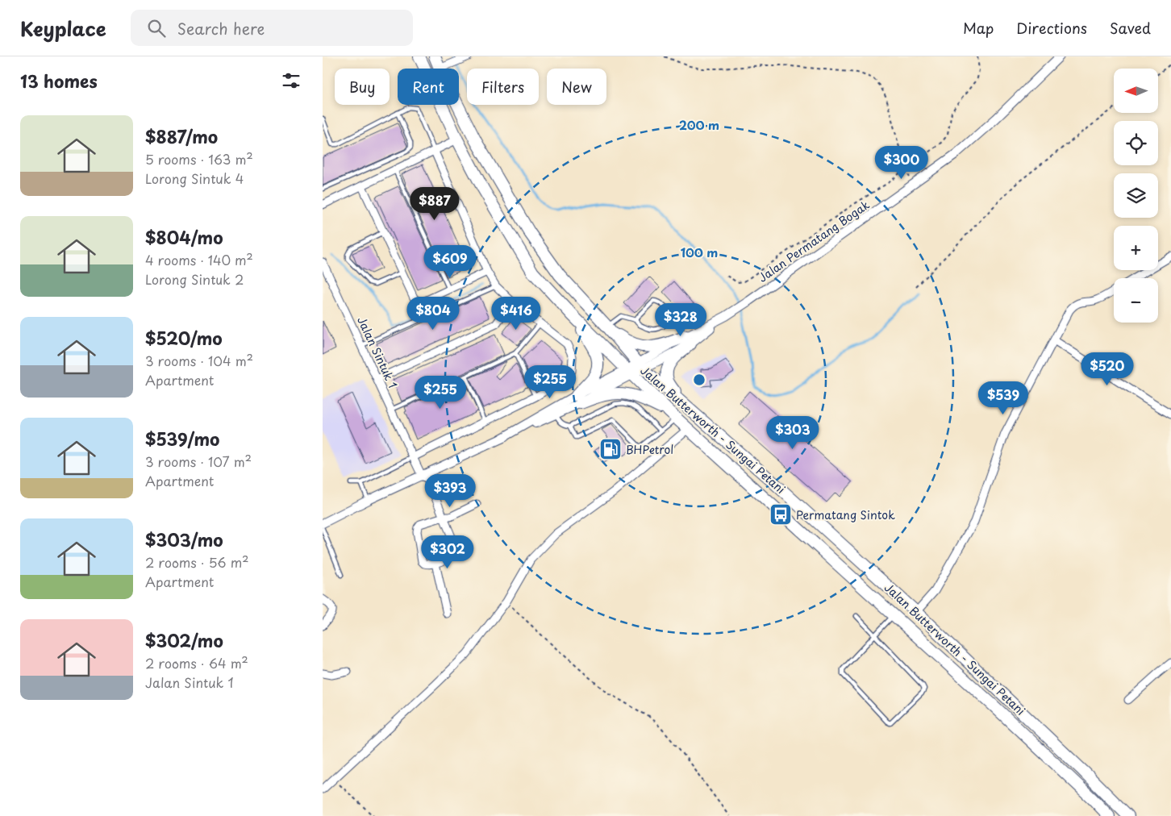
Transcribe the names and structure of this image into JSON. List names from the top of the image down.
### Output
{
  "streets": {
    "highway": ["Jalan Butterworth - Sungai Petani"],
    "street": ["Jalan Permatang Bogak", "Jalan Sintuk 1"]
  },
  "crossings": [
    ["Jalan Permatang Bogak", "Jalan Butterworth - Sungai Petani"]
  ],
  "places": {
    "fuel station": ["BHPetrol"],
    "bus stop": ["Permatang Sintok"]
  },
  "north": "left",
  "page": {
    "header": "Keyplace",
    "search": "Search here",
    "nav": ["Map", "Directions", "Saved"],
    "heading": "13 homes",
    "map_buttons": ["+", "−"],
    "chip": [
      "Buy",
      "Rent",
      "Filters",
      "New"
    ],
    "list": [
      {
        "name": "$887/mo",
        "note": "5 rooms · 163 m² · Lorong Sintuk 4"
      },
      {
        "name": "$804/mo",
        "note": "4 rooms · 140 m² · Lorong Sintuk 2"
      },
      {
        "name": "$520/mo",
        "note": "3 rooms · 104 m² · Apartment"
      },
      {
        "name": "$539/mo",
        "note": "3 rooms · 107 m² · Apartment"
      },
      {
        "name": "$303/mo",
        "note": "2 rooms · 56 m² · Apartment"
      },
      {
        "name": "$302/mo",
        "note": "2 rooms · 64 m² · Jalan Sintuk 1"
      }
    ],
    "price": [
      "$300",
      "$887",
      "$609",
      "$804",
      "$416",
      "$328",
      "$520",
      "$255",
      "$255",
      "$539",
      "$303",
      "$393",
      "$302"
    ]
  },
  "rings": ["200 m", "100 m"]
}
